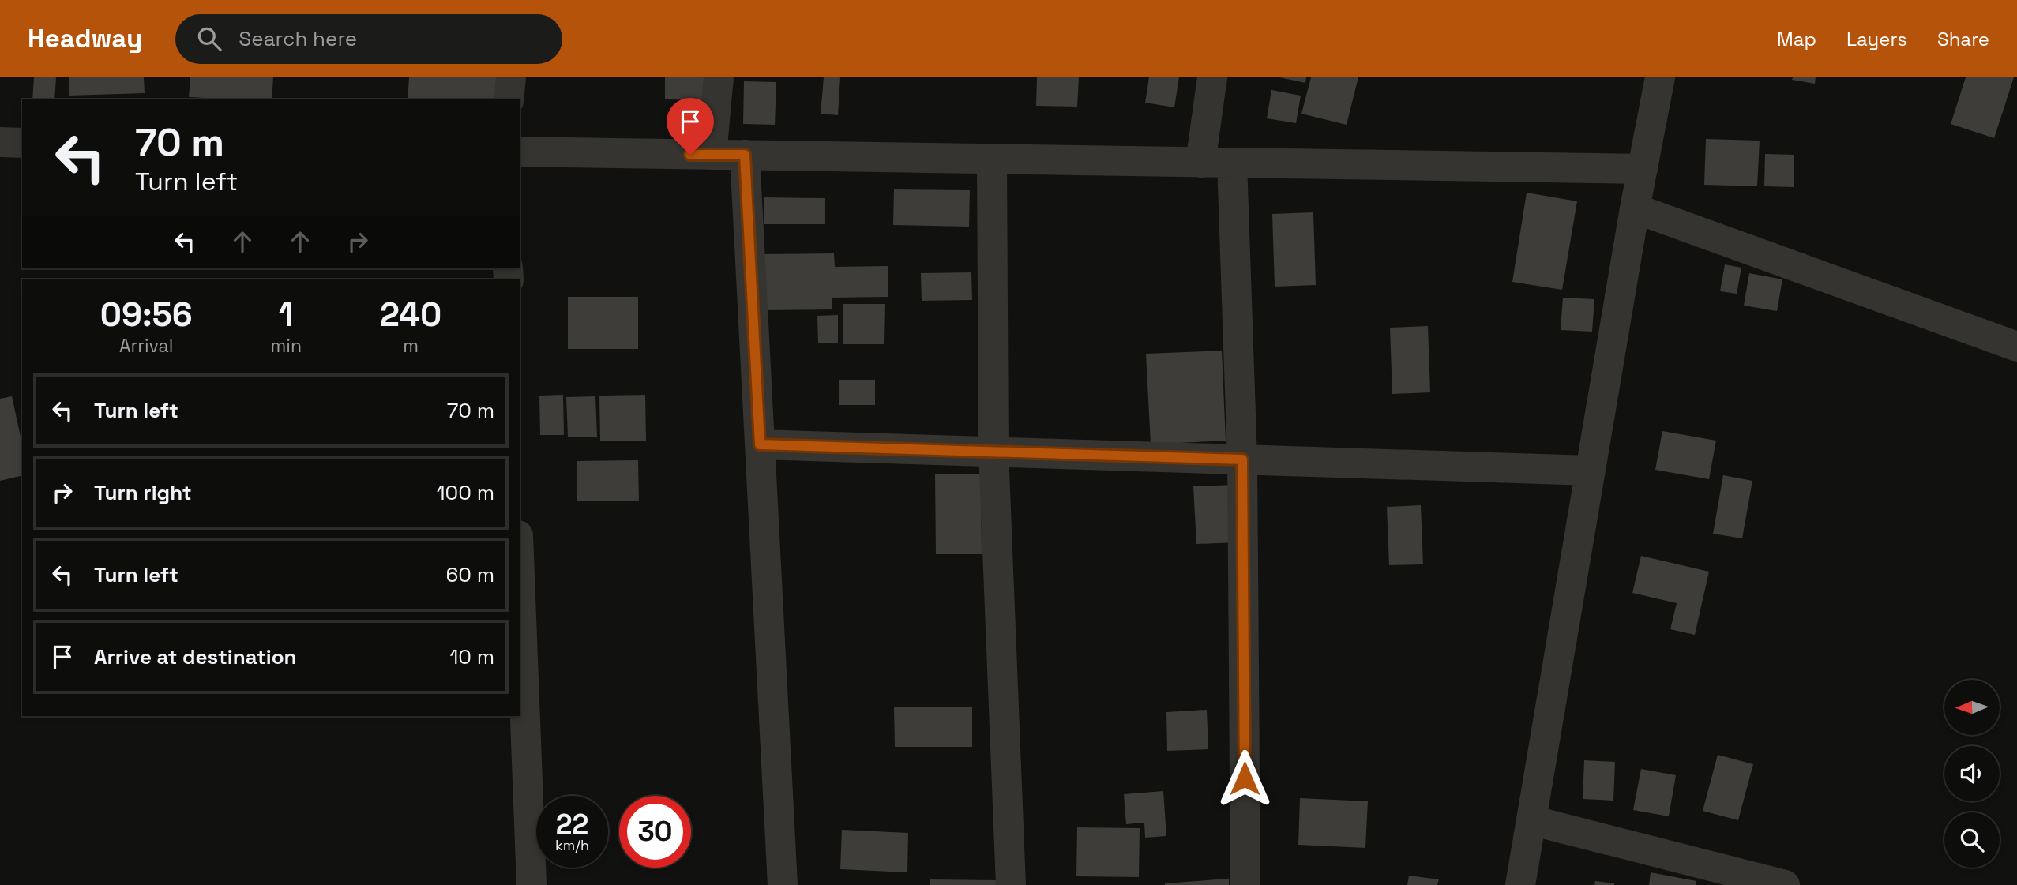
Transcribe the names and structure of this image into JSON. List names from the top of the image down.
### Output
{
  "north": "left",
  "page": {
    "header": "Headway",
    "search": "Search here",
    "nav": ["Map", "Layers", "Share"],
    "turn": ["70 m", "Turn left"],
    "eta": [
      "09:56",
      "Arrival",
      "1",
      "min",
      "240",
      "m"
    ],
    "list": [
      {
        "name": "Turn left",
        "value": "70 m"
      },
      {
        "name": "Turn right",
        "value": "100 m"
      },
      {
        "name": "Turn left",
        "value": "60 m"
      },
      {
        "name": "Arrive at destination",
        "value": "10 m"
      }
    ],
    "speed": "22 km/h",
    "limit": "30"
  }
}
